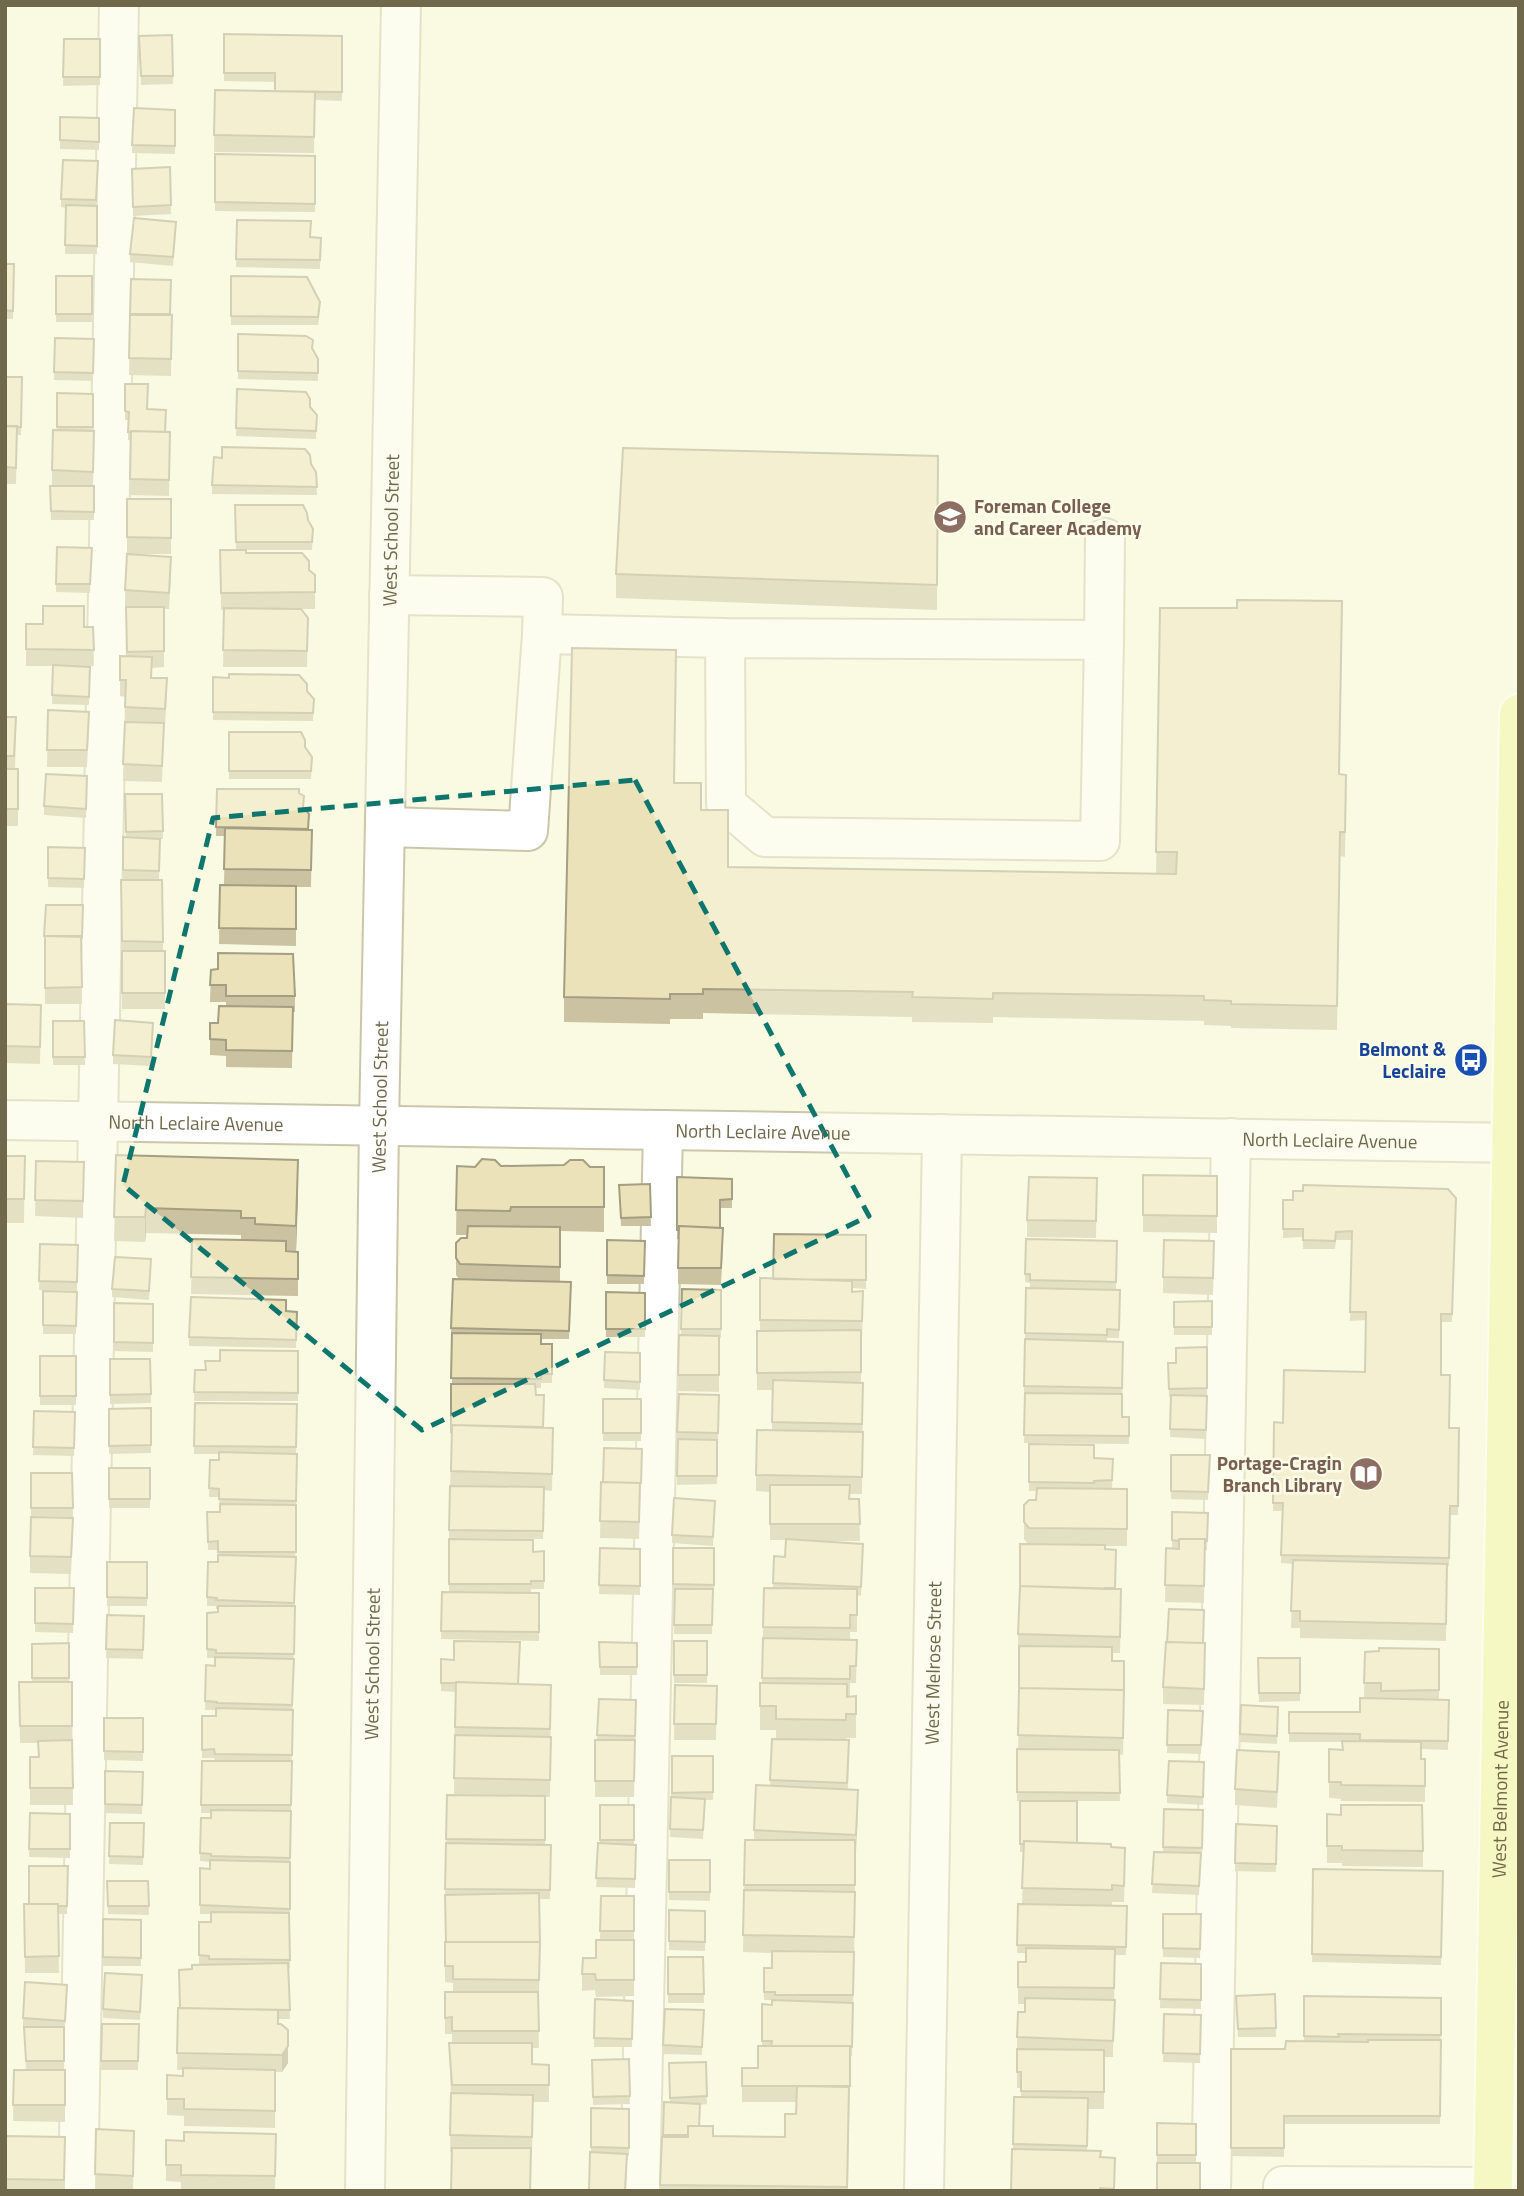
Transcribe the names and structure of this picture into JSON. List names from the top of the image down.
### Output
{
  "streets": {
    "main road": ["West Belmont Avenue"],
    "street": ["West School Street", "North Leclaire Avenue", "West Melrose Street"]
  },
  "crossings": [
    ["West School Street", "North Leclaire Avenue"],
    ["North Leclaire Avenue", "West Melrose Street"],
    ["North Leclaire Avenue", "West Belmont Avenue"]
  ],
  "places": {
    "school or university": ["Foreman College and Career Academy"],
    "bus stop": ["Belmont & Leclaire"],
    "library": ["Portage-Cragin Branch Library"]
  }
}
